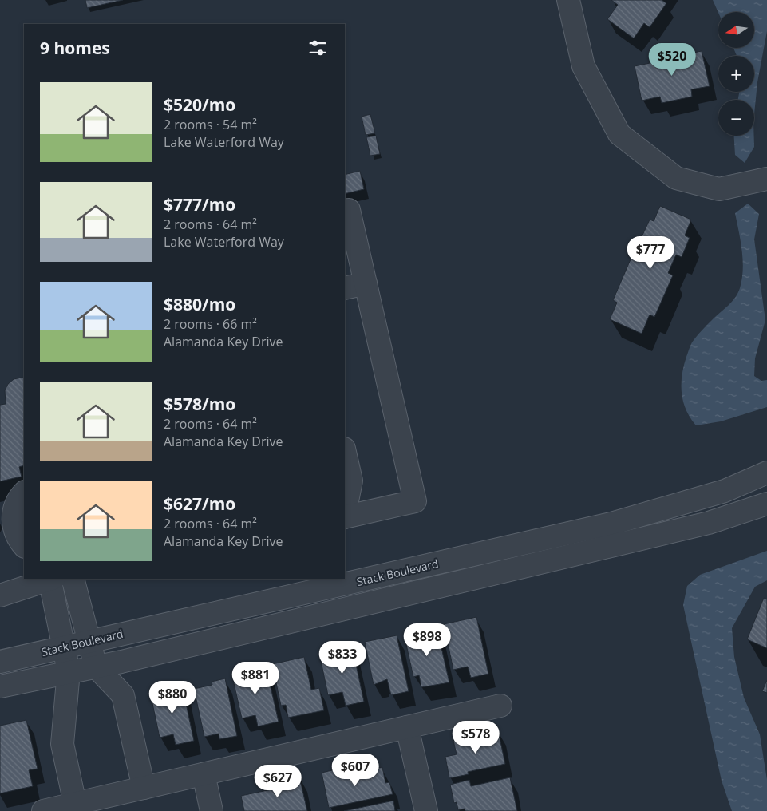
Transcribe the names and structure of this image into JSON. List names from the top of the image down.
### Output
{
  "streets": {
    "street": ["Stack Boulevard"]
  },
  "north": "left",
  "page": {
    "map_buttons": ["+", "−"],
    "heading": "9 homes",
    "price": [
      "$520",
      "$777",
      "$898",
      "$833",
      "$881",
      "$880",
      "$578",
      "$607",
      "$627"
    ],
    "list": [
      {
        "name": "$520/mo",
        "note": "2 rooms · 54 m² · Lake Waterford Way"
      },
      {
        "name": "$777/mo",
        "note": "2 rooms · 64 m² · Lake Waterford Way"
      },
      {
        "name": "$880/mo",
        "note": "2 rooms · 66 m² · Alamanda Key Drive"
      },
      {
        "name": "$578/mo",
        "note": "2 rooms · 64 m² · Alamanda Key Drive"
      },
      {
        "name": "$627/mo",
        "note": "2 rooms · 64 m² · Alamanda Key Drive"
      }
    ]
  }
}
